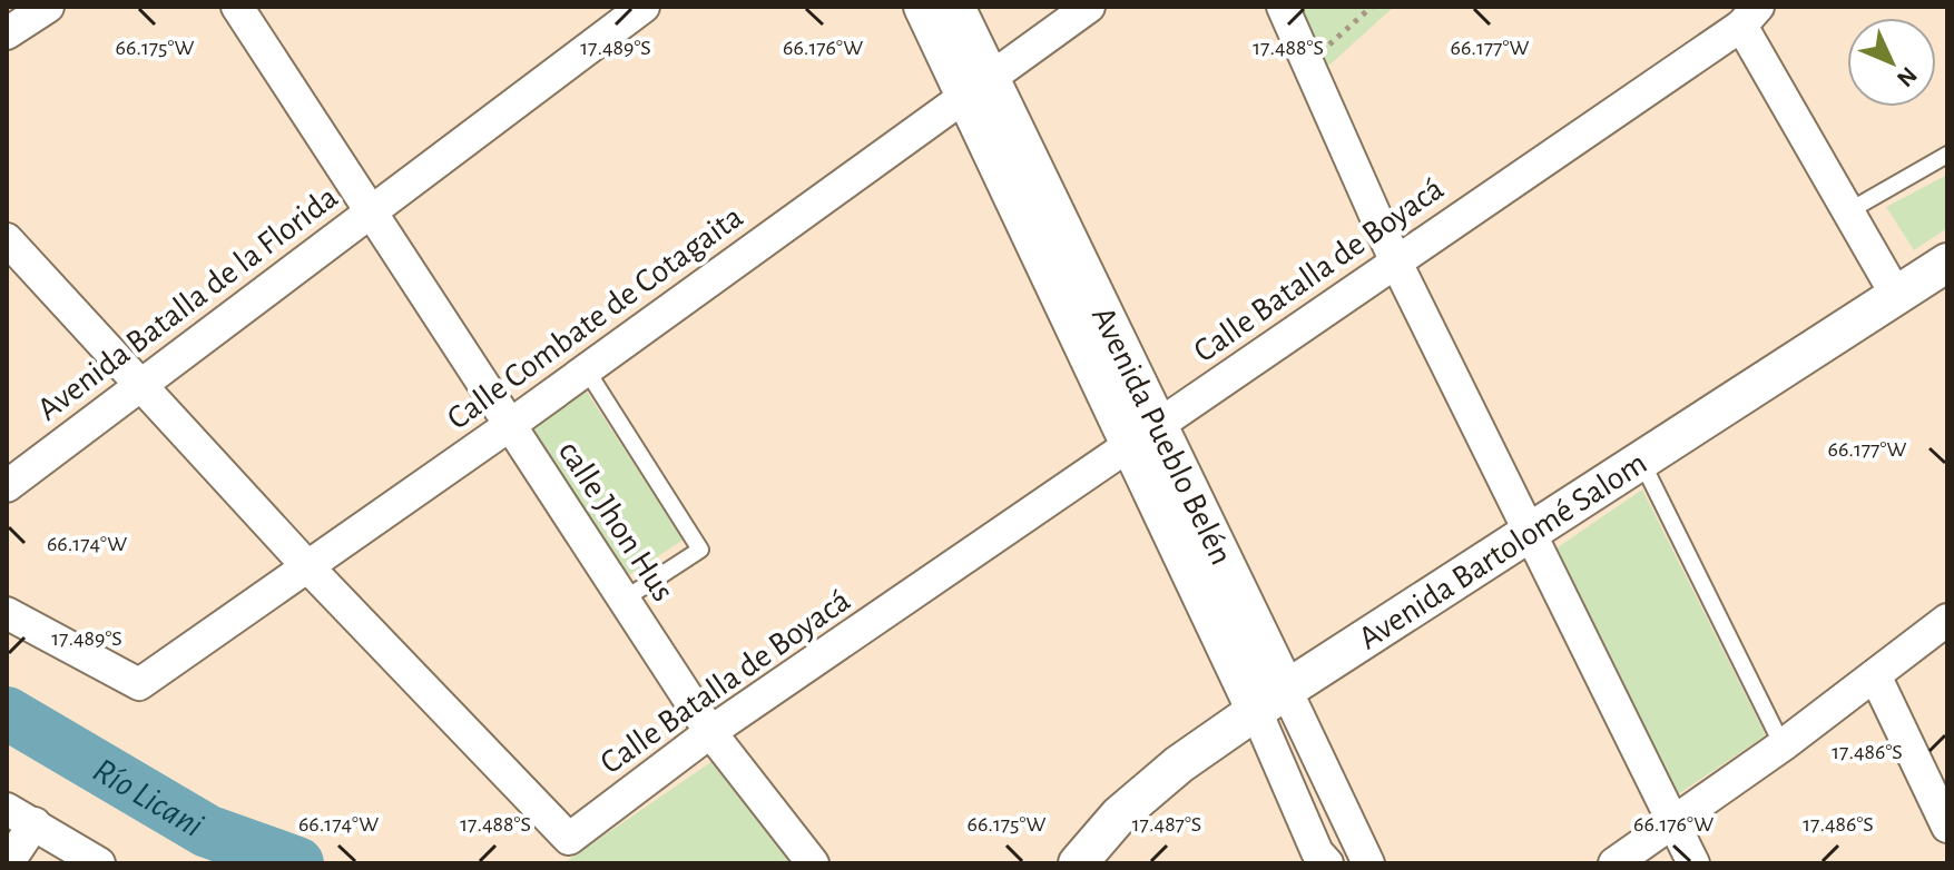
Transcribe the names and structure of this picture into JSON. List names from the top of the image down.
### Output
{
  "streets": {
    "street": [
      "Calle Batalla de Boyacá",
      "Avenida Batalla de la Florida",
      "Calle Combate de Cotagaita",
      "Avenida Pueblo Belén",
      "calle Jhon Hus",
      "Avenida Bartolomé Salom"
    ]
  },
  "crossings": [
    ["Calle Batalla de Boyacá", "Calle Combate de Cotagaita"],
    ["Calle Batalla de Boyacá", "Avenida Pueblo Belén"],
    ["Calle Batalla de Boyacá", "calle Jhon Hus"],
    ["Avenida Batalla de la Florida", "calle Jhon Hus"],
    ["Calle Combate de Cotagaita", "Avenida Pueblo Belén"],
    ["Calle Combate de Cotagaita", "calle Jhon Hus"],
    ["Avenida Pueblo Belén", "Avenida Bartolomé Salom"]
  ],
  "water": ["Río Licani"],
  "north": "bottom right",
  "coordinates": [
    "66.175°W",
    "66.176°W",
    "66.177°W",
    "17.489°S",
    "17.488°S",
    "66.174°W",
    "17.486°S",
    "17.487°S"
  ]
}
